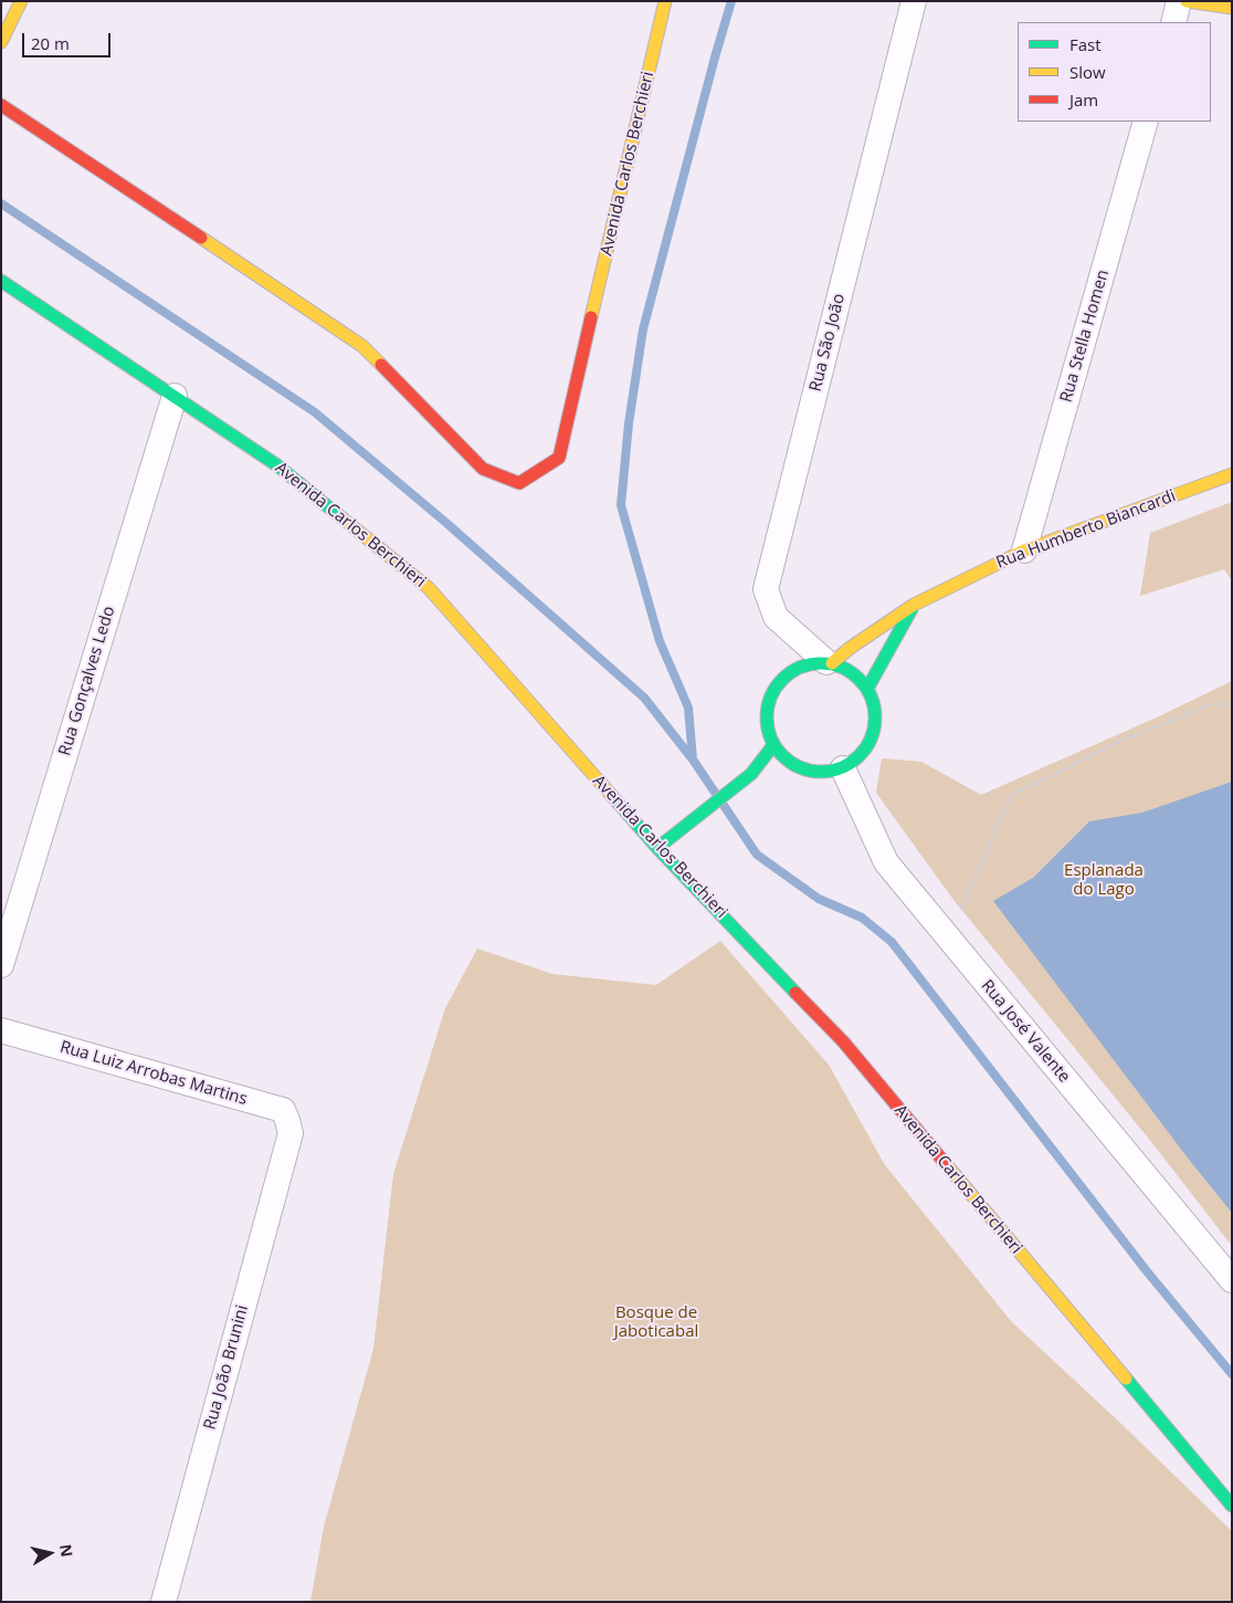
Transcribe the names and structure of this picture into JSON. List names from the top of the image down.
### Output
{
  "streets": {
    "main road": ["Avenida Carlos Berchieri", "Rua Humberto Biancardi"],
    "street": [
      "Rua Stella Homen",
      "Rua São João",
      "Rua Gonçalves Ledo",
      "Rua José Valente",
      "Rua Luiz Arrobas Martins",
      "Rua João Brunini"
    ]
  },
  "crossings": [
    ["Avenida Carlos Berchieri", "Rua Gonçalves Ledo"],
    ["Rua Stella Homen", "Rua Humberto Biancardi"],
    ["Rua São João", "Rua Humberto Biancardi"],
    ["Rua São João", "Rua José Valente"],
    ["Rua Humberto Biancardi", "Rua José Valente"],
    ["Rua Luiz Arrobas Martins", "Rua João Brunini"]
  ],
  "parks": ["Esplanada do Lago", "Bosque de Jaboticabal"],
  "legend": ["Fast", "Slow", "Jam"],
  "scale_bar": "20 m",
  "north": "right"
}
